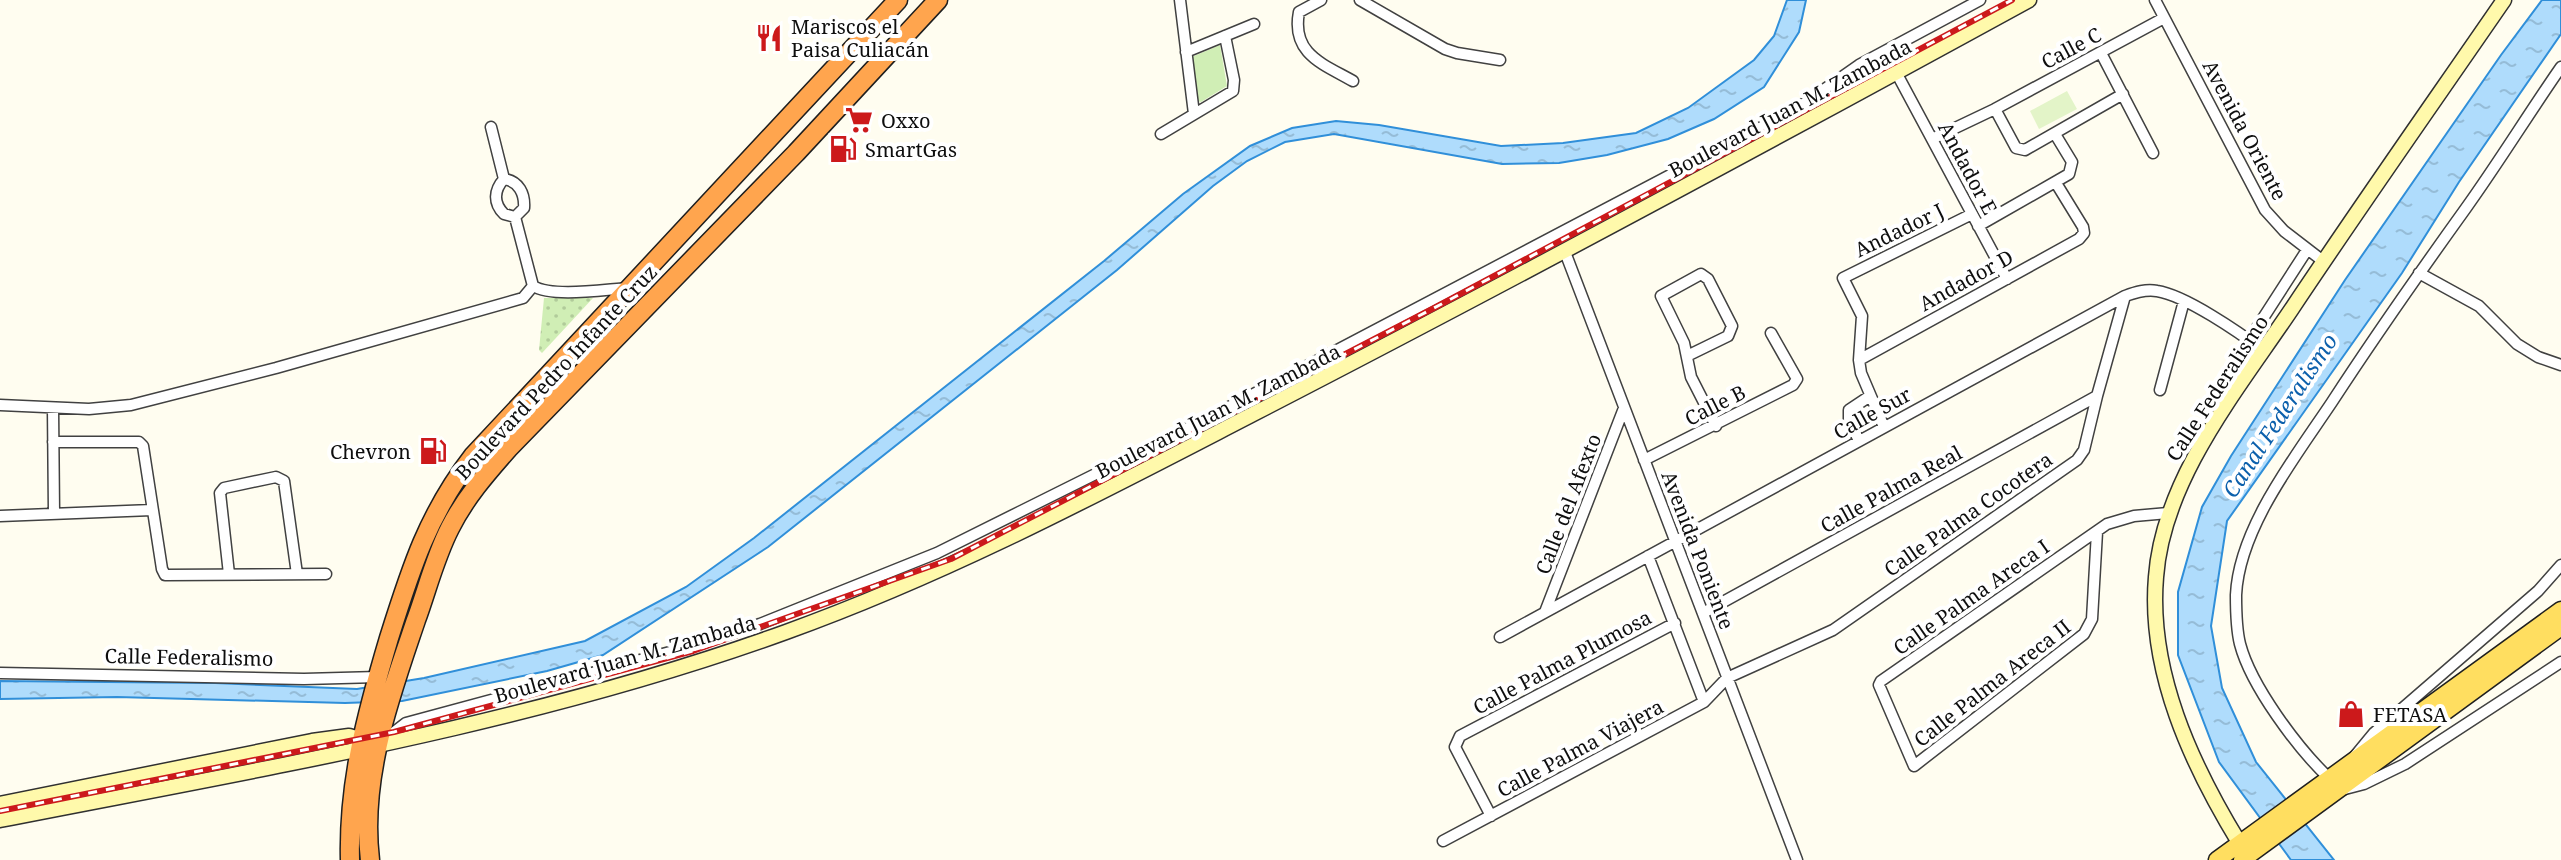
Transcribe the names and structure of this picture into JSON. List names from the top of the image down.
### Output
{
  "streets": {
    "highway": ["Boulevard Pedro Infante Cruz"],
    "street": [
      "Calle C",
      "Boulevard Juan M. Zambada",
      "Avenida Oriente",
      "Andador E",
      "Andador J",
      "Andador D",
      "Calle Federalismo",
      "Calle B",
      "Calle Sur",
      "Calle Palma Real",
      "Calle del Afexto",
      "Calle Palma Cocotera",
      "Avenida Poniente",
      "Calle Palma Areca I",
      "Calle Palma Plumosa",
      "Calle Palma Areca II",
      "Calle Palma Viajera"
    ]
  },
  "crossings": [
    ["Calle C", "Avenida Oriente"],
    ["Calle C", "Andador E"],
    ["Boulevard Juan M. Zambada", "Andador E"],
    ["Boulevard Juan M. Zambada", "Boulevard Pedro Infante Cruz"],
    ["Boulevard Juan M. Zambada", "Avenida Poniente"],
    ["Avenida Oriente", "Calle Federalismo"],
    ["Andador E", "Andador J"],
    ["Andador E", "Andador D"],
    ["Andador J", "Andador D"],
    ["Boulevard Pedro Infante Cruz", "Calle Federalismo"],
    ["Calle Federalismo", "Calle Sur"],
    ["Calle Federalismo", "Calle Palma Areca I"],
    ["Calle B", "Avenida Poniente"],
    ["Calle Sur", "Calle del Afexto"],
    ["Calle Sur", "Calle Palma Cocotera"],
    ["Calle Sur", "Avenida Poniente"],
    ["Calle Palma Real", "Calle Palma Cocotera"],
    ["Calle Palma Real", "Avenida Poniente"],
    ["Calle del Afexto", "Avenida Poniente"],
    ["Calle Palma Cocotera", "Avenida Poniente"],
    ["Calle Palma Cocotera", "Calle Palma Viajera"],
    ["Avenida Poniente", "Calle Palma Viajera"],
    ["Calle Palma Areca I", "Calle Palma Areca II"],
    ["Calle Palma Plumosa", "Calle Palma Viajera"]
  ],
  "water": ["Canal Federalismo"],
  "places": {
    "restaurant": ["Mariscos el Paisa Culiacán"],
    "supermarket": ["Oxxo"],
    "fuel station": ["SmartGas", "Chevron"],
    "shop": ["FETASA"]
  }
}
